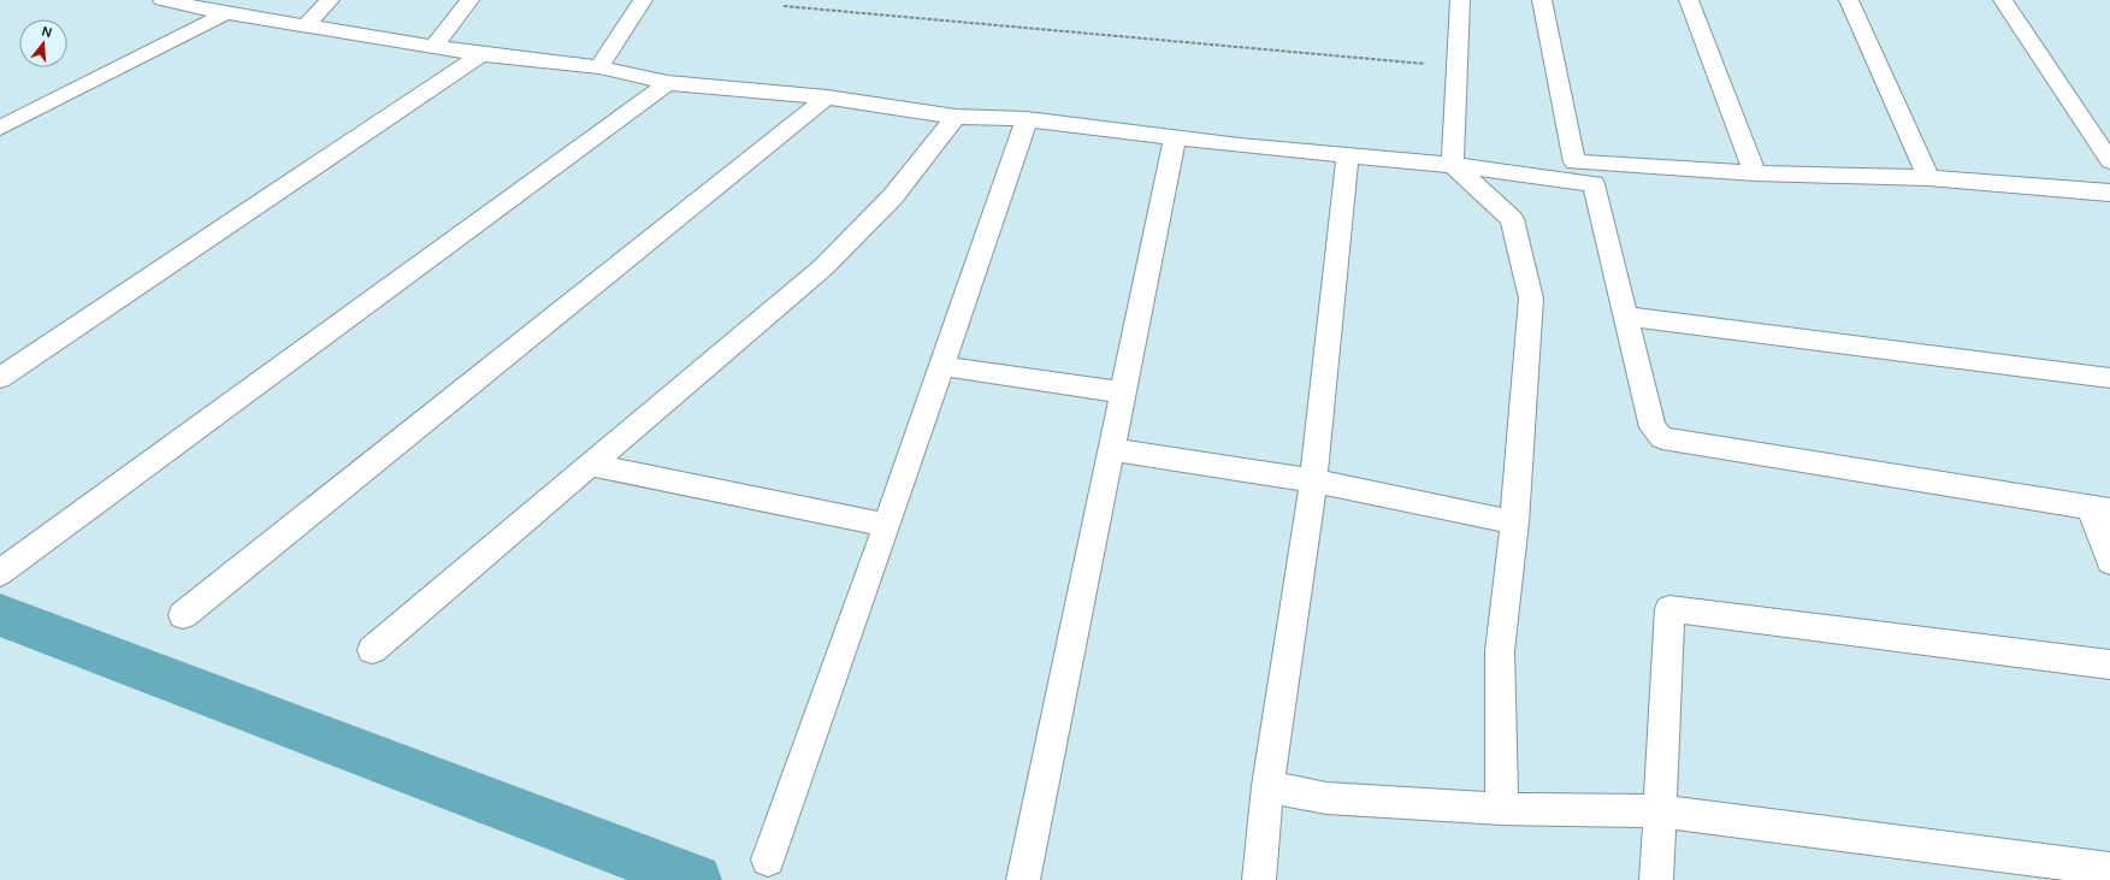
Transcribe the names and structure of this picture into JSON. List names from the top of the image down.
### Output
{
  "north": "top"
}
